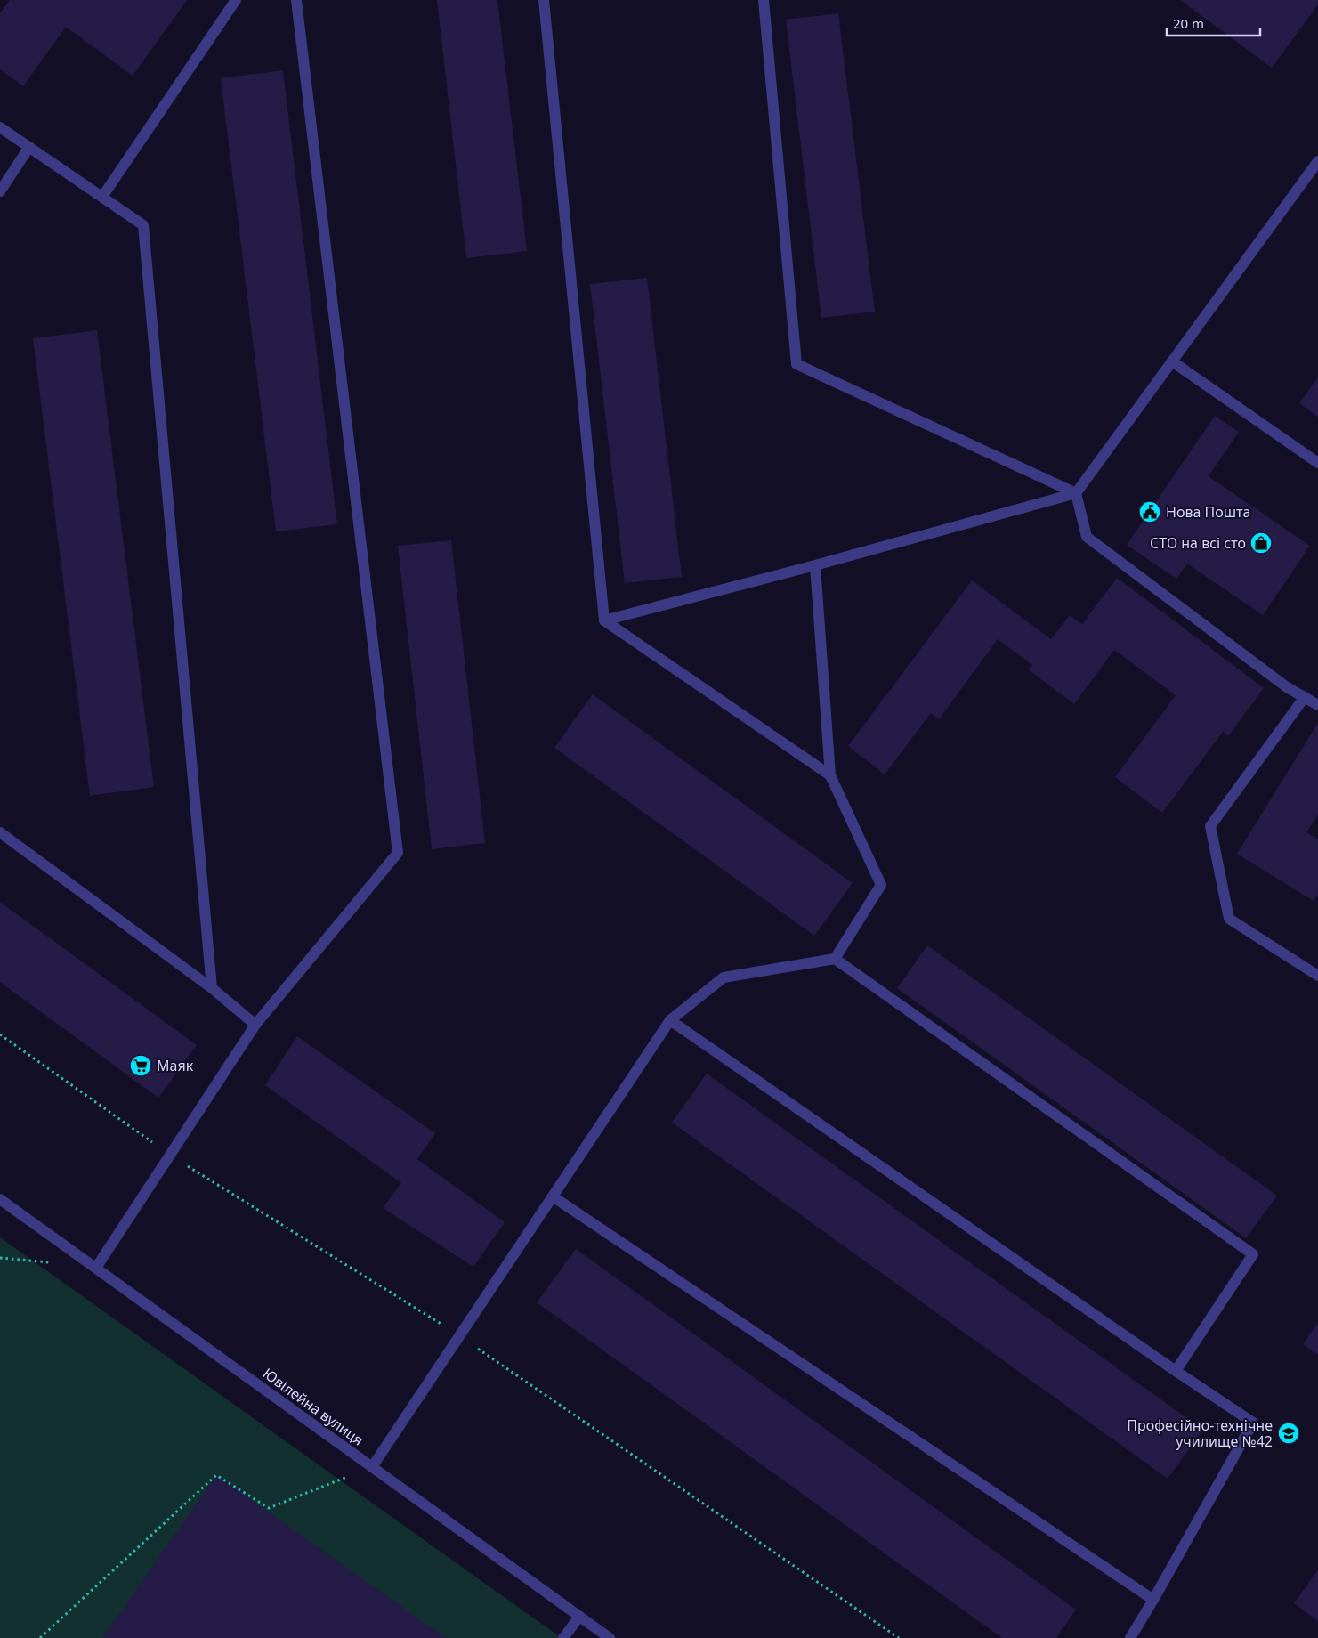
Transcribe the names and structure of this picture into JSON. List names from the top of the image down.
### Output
{
  "streets": {
    "street": ["Ювілейна вулиця"]
  },
  "places": {
    "public building": ["Нова Пошта"],
    "shop": ["СТО на всі сто"],
    "supermarket": ["Маяк"],
    "school or university": ["Професійно-технічне училище №42"]
  },
  "scale_bar": "20 m"
}
